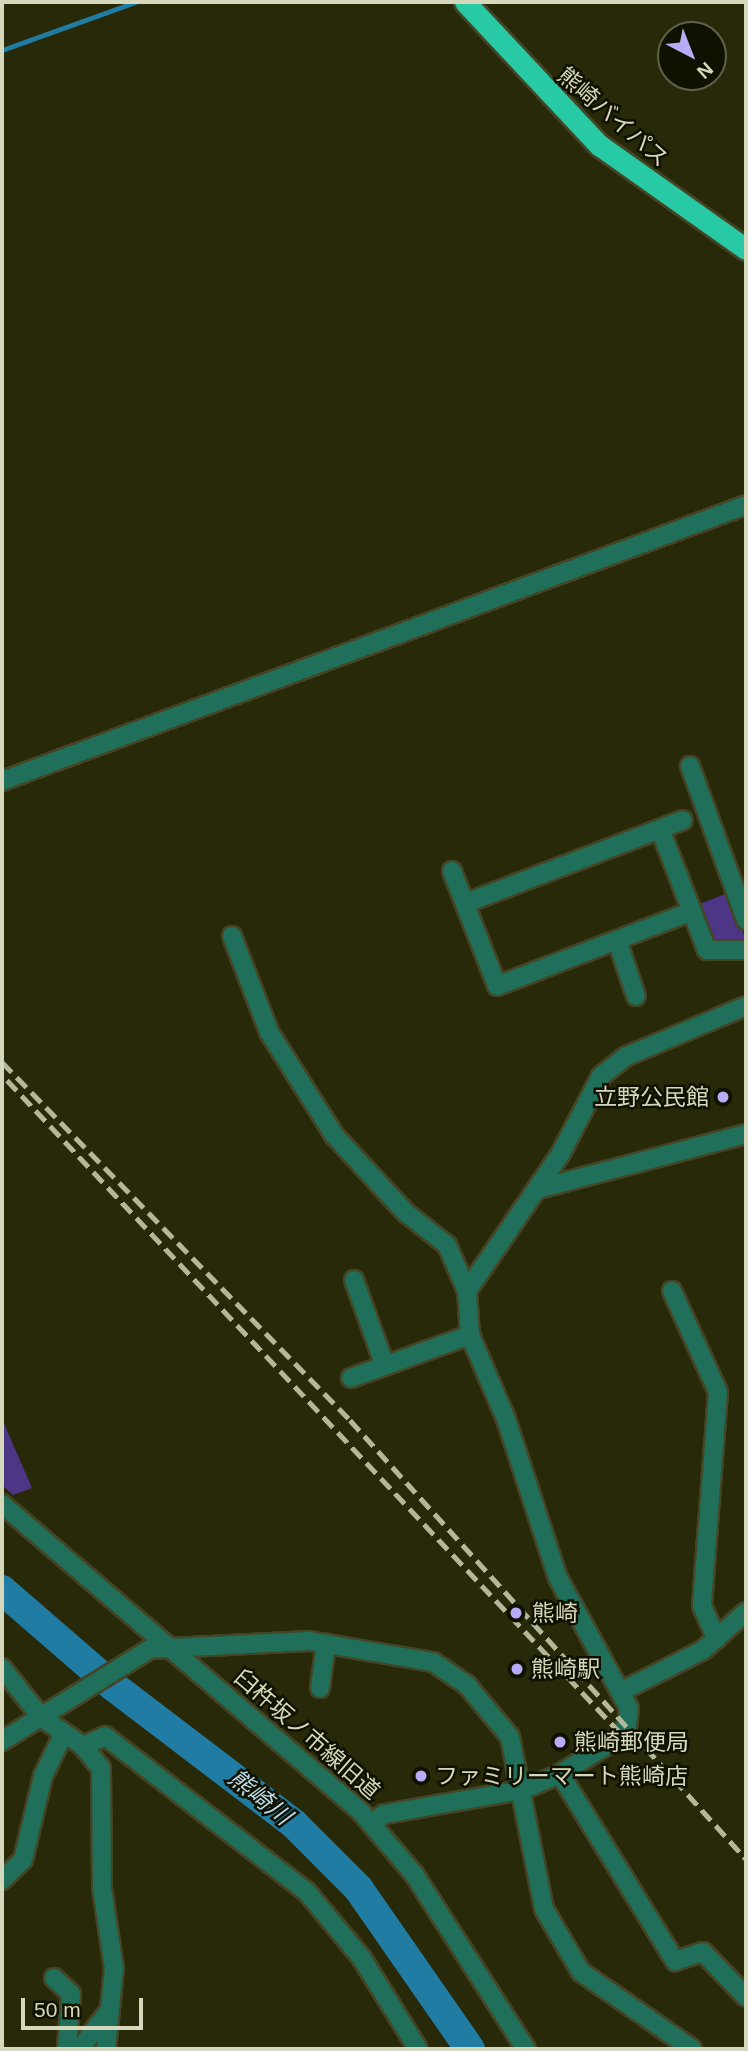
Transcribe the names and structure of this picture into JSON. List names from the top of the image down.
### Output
{
  "streets": {
    "highway": ["熊崎バイパス"],
    "street": ["臼杵坂ノ市線旧道"]
  },
  "water": ["熊崎川"],
  "places": [
    "立野公民館",
    "熊崎",
    "熊崎駅",
    "熊崎郵便局",
    "ファミリーマート熊崎店"
  ],
  "scale_bar": "50 m",
  "north": "bottom right"
}
